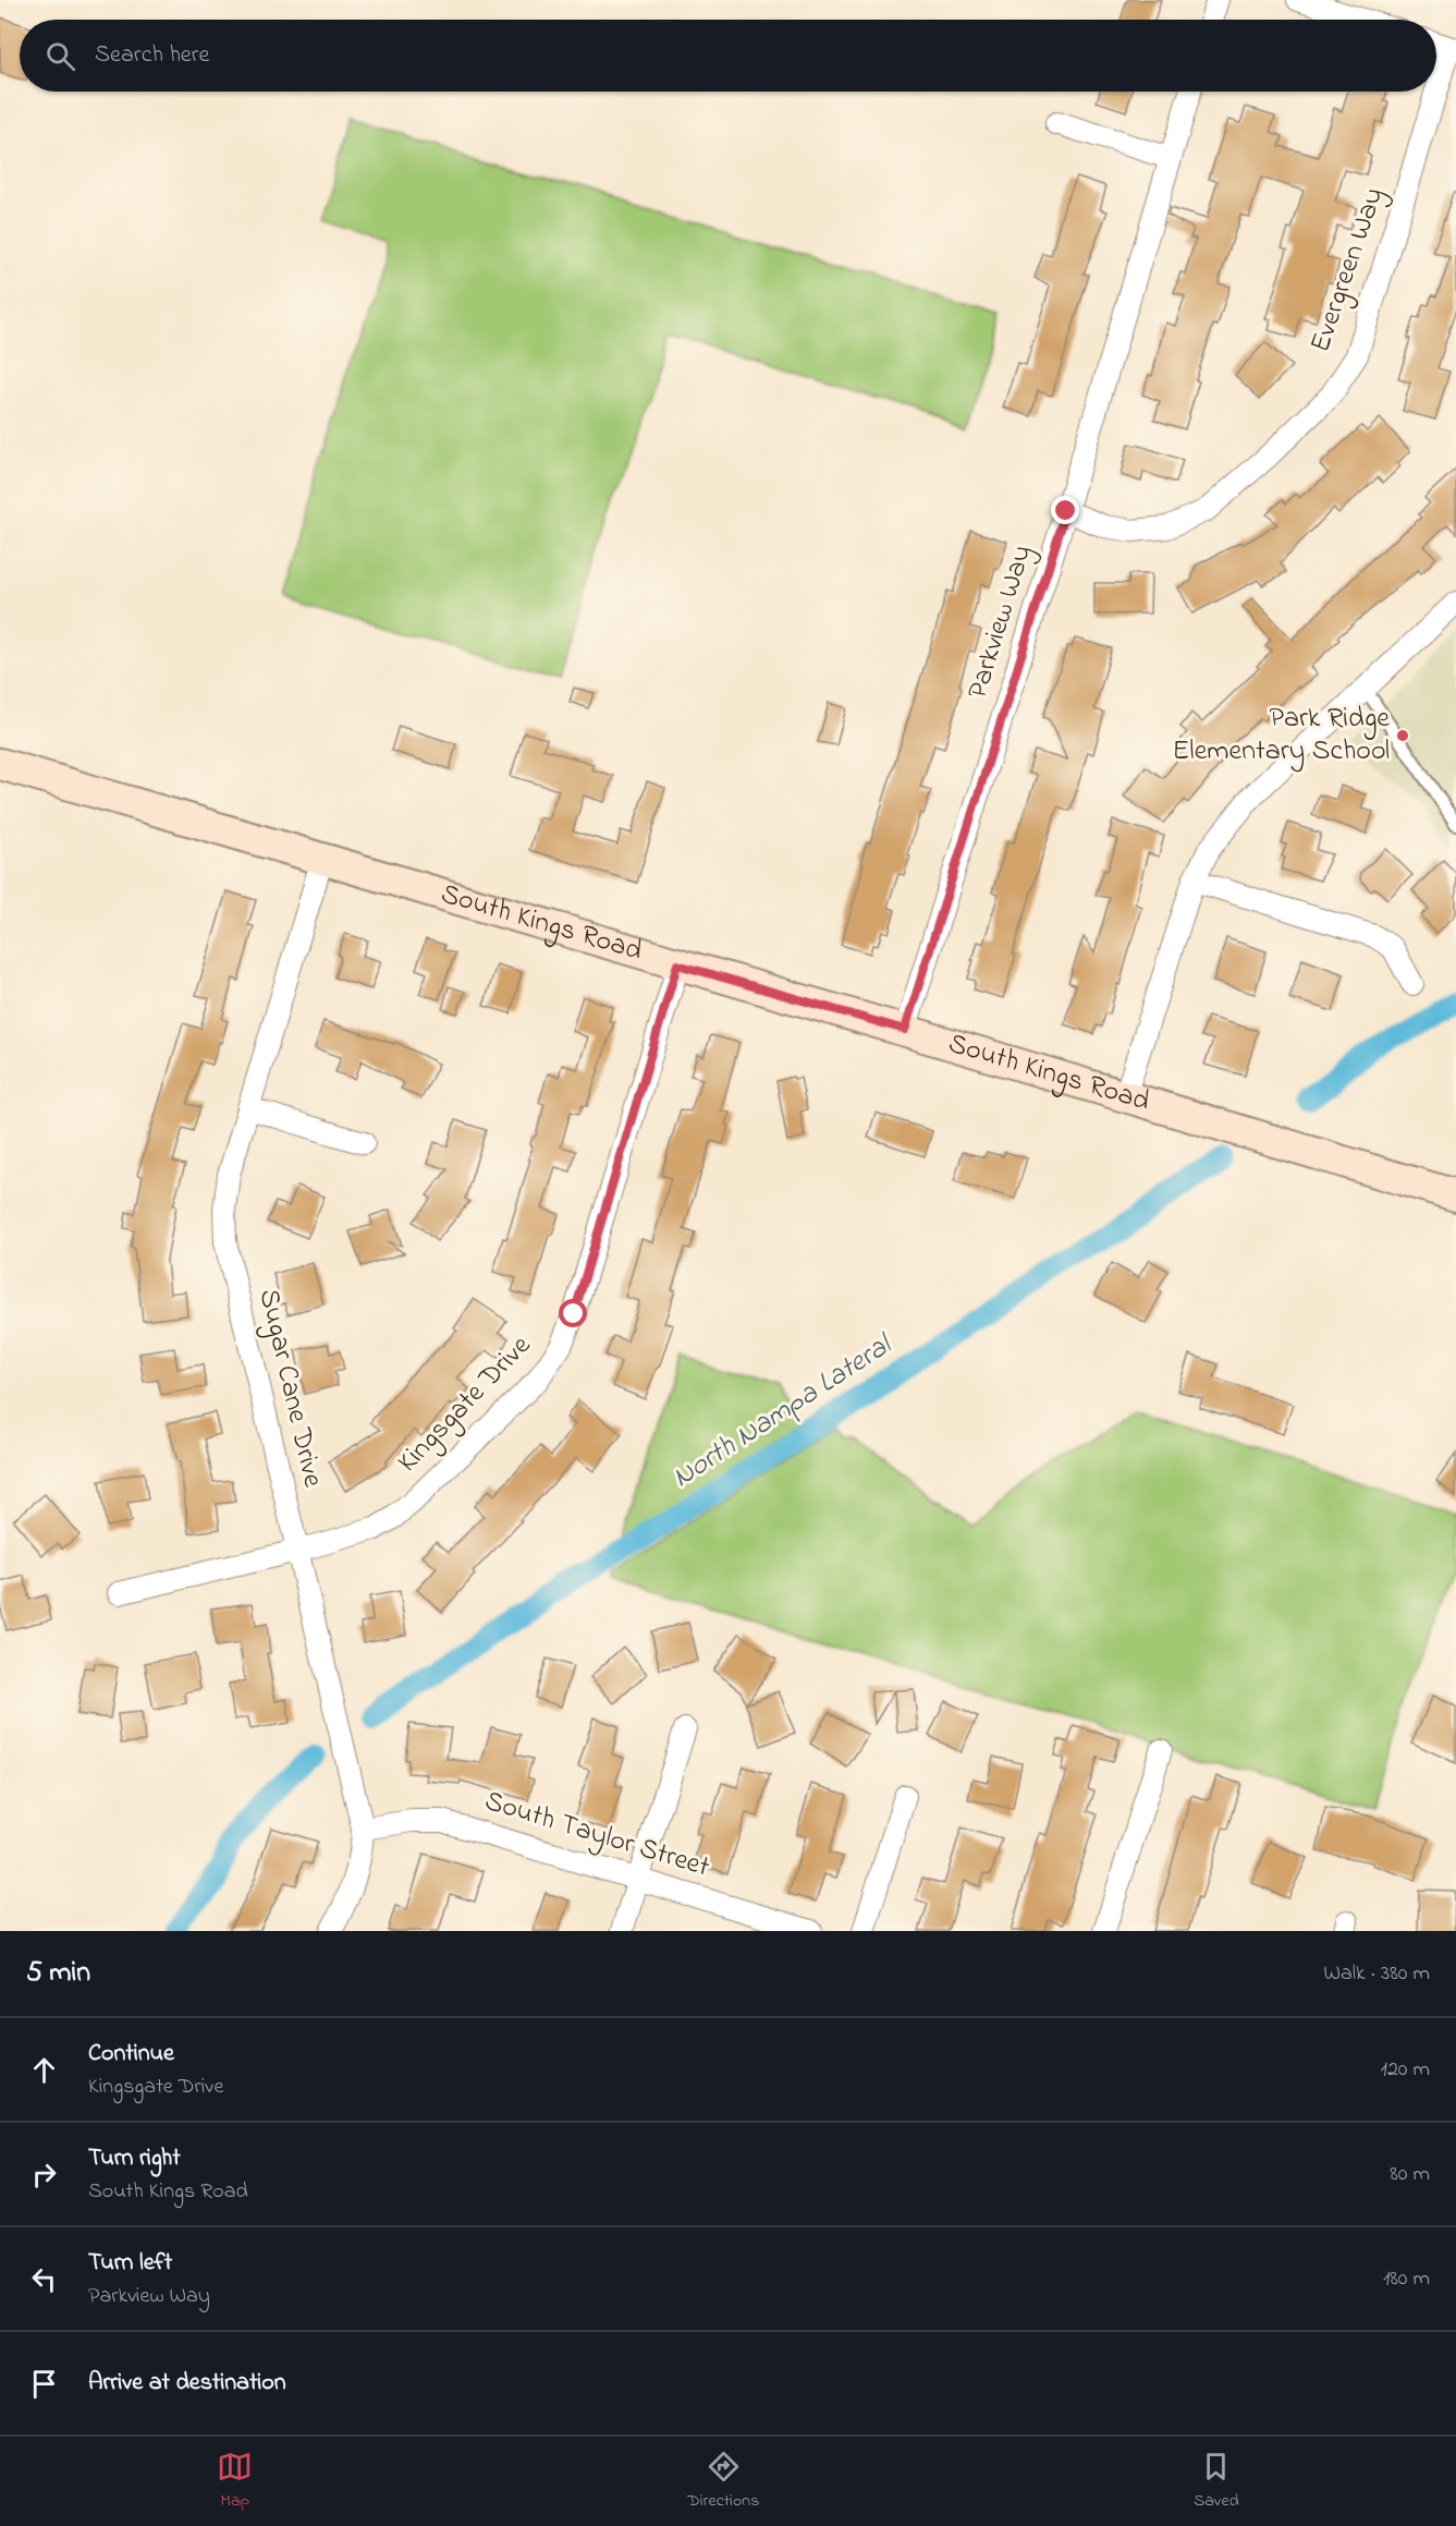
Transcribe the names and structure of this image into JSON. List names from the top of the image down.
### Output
{
  "streets": {
    "main road": ["South Kings Road"],
    "street": [
      "Evergreen Way",
      "Parkview Way",
      "Sugar Cane Drive",
      "Kingsgate Drive",
      "South Taylor Street"
    ]
  },
  "crossings": [
    ["Evergreen Way", "Parkview Way"],
    ["Parkview Way", "South Kings Road"],
    ["South Kings Road", "Sugar Cane Drive"],
    ["South Kings Road", "Kingsgate Drive"],
    ["Sugar Cane Drive", "Kingsgate Drive"],
    ["Sugar Cane Drive", "South Taylor Street"]
  ],
  "water": ["North Nampa Lateral"],
  "places": ["Park Ridge Elementary School"],
  "page": {
    "search": "Search here",
    "heading": ["5 min", "Walk · 380 m"],
    "list": [
      ["Continue", "Kingsgate Drive", "120 m"],
      ["Turn right", "South Kings Road", "80 m"],
      ["Turn left", "Parkview Way", "180 m"],
      "Arrive at destination"
    ],
    "nav": ["Map", "Directions", "Saved"]
  }
}
